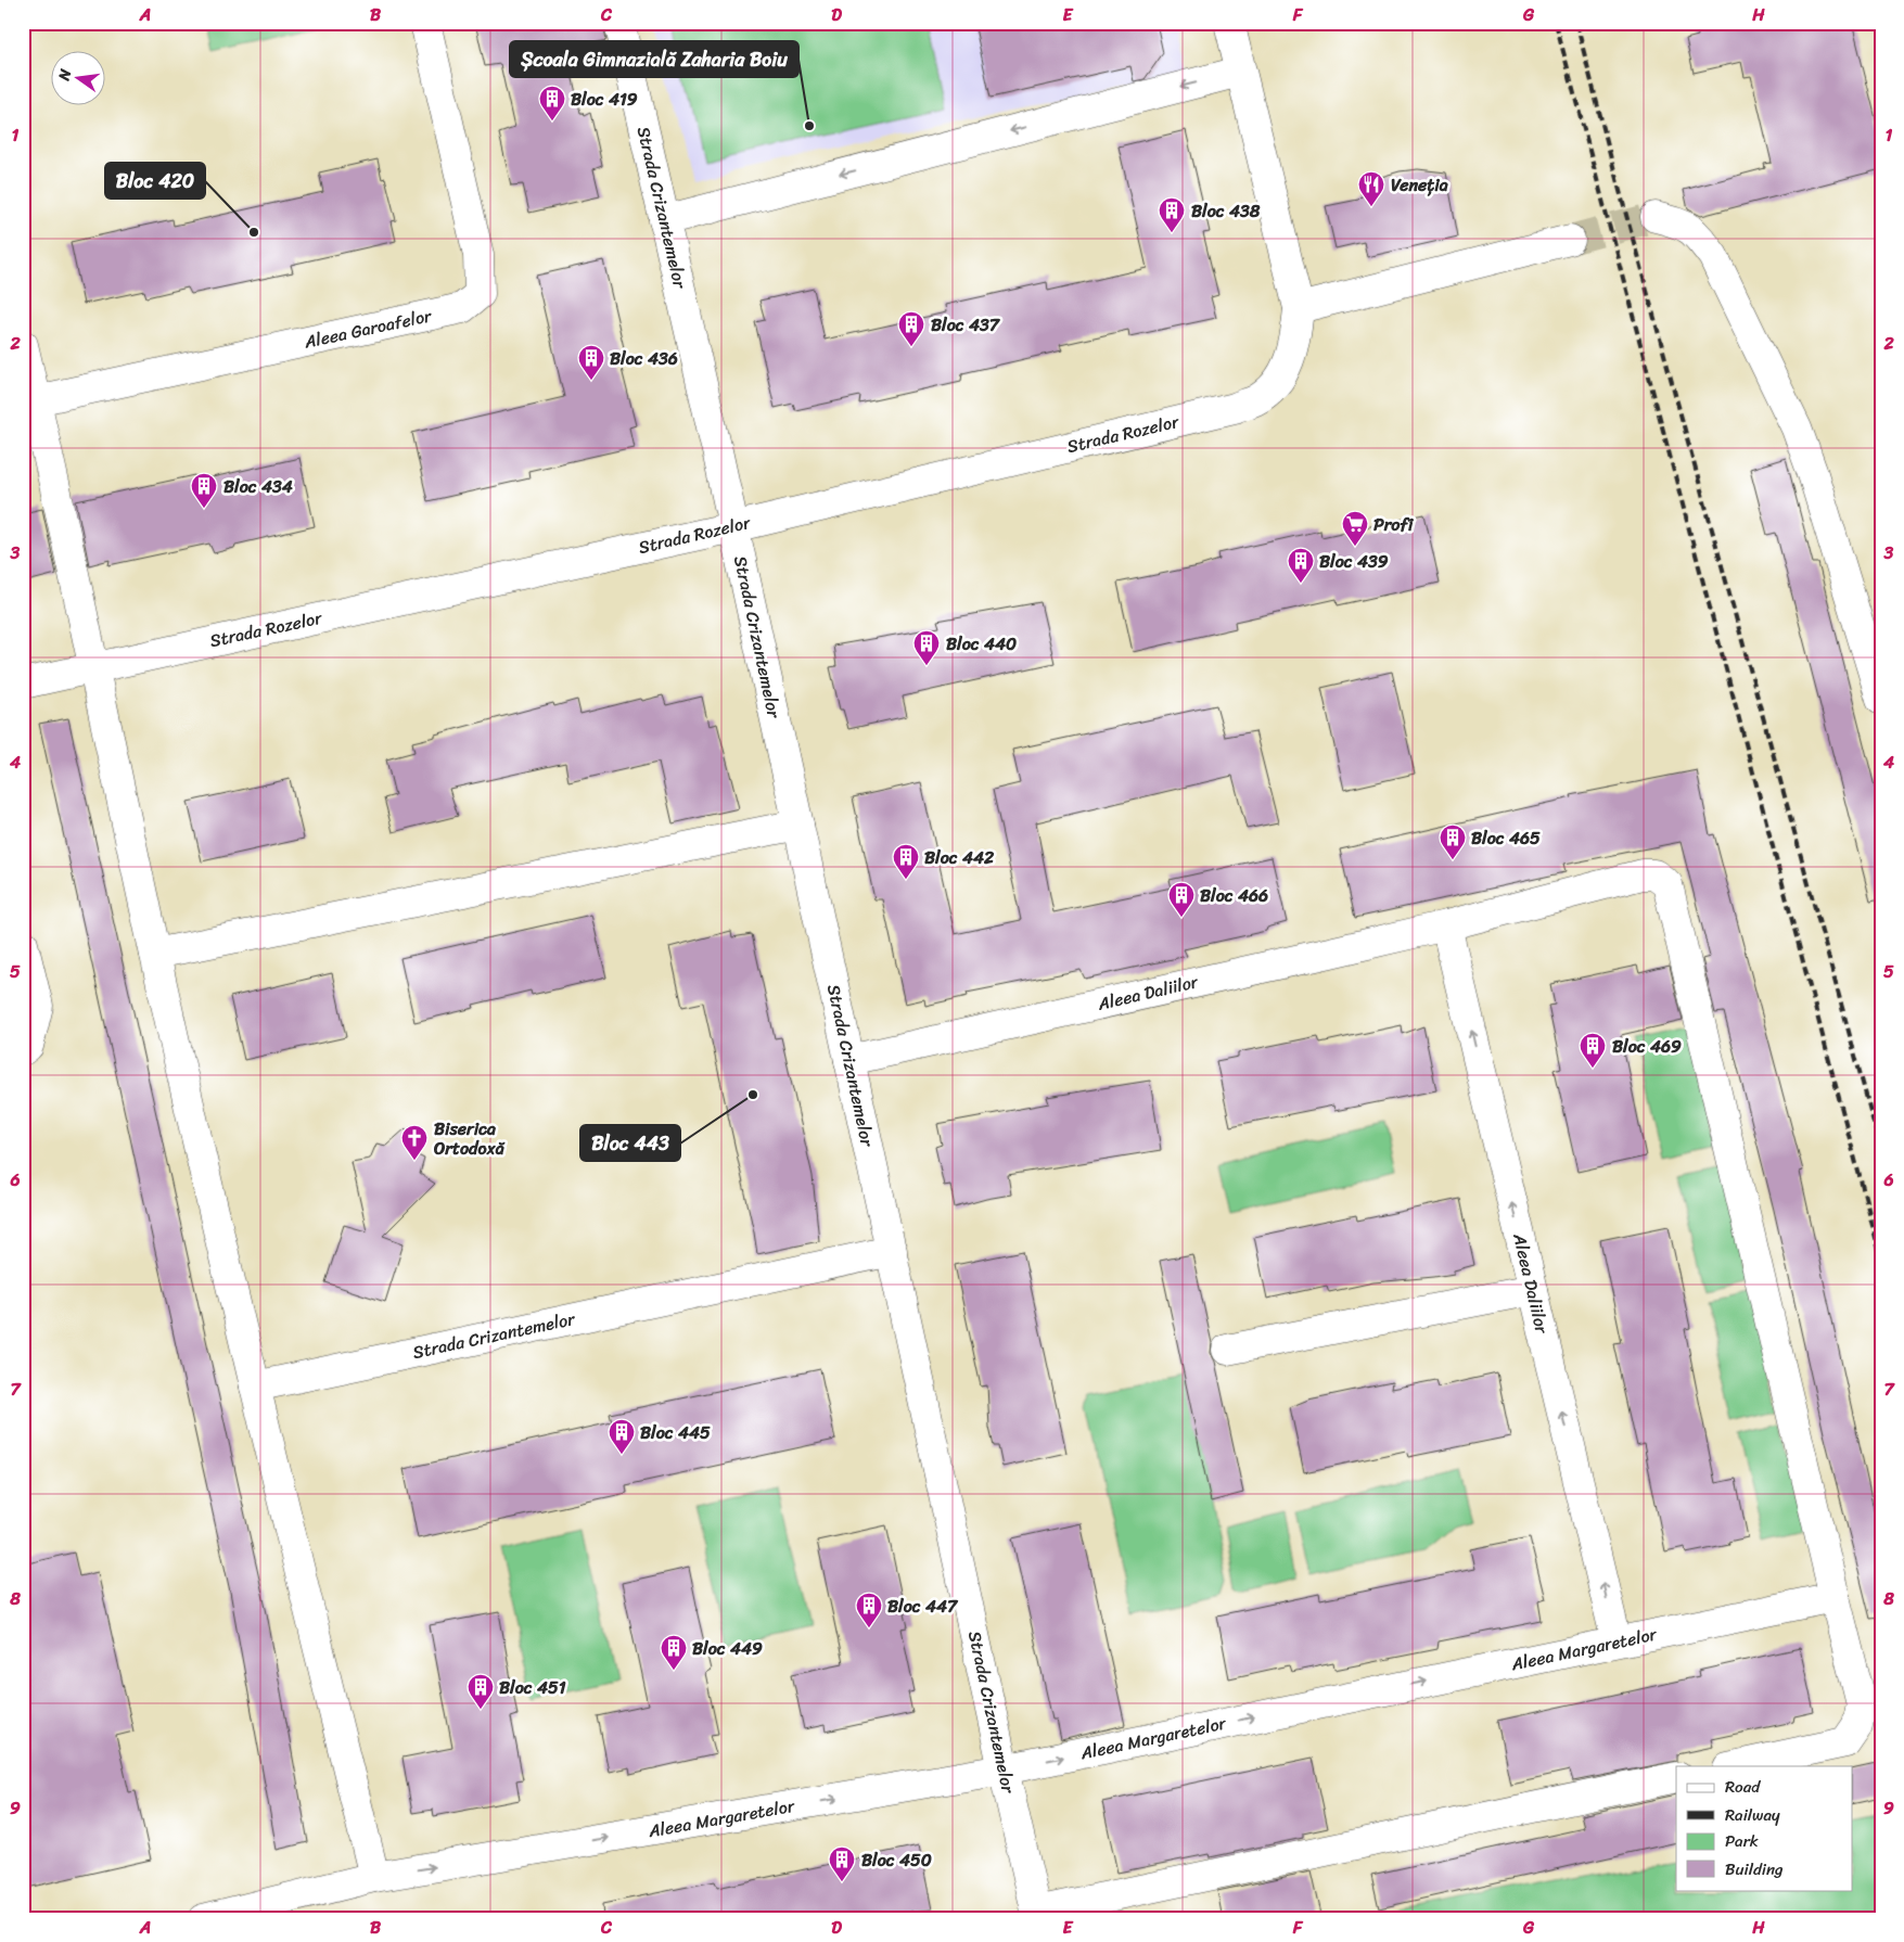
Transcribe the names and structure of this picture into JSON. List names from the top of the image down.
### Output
{
  "streets": {
    "street": [
      "Strada Crizantemelor",
      "Aleea Garoafelor",
      "Strada Rozelor",
      "Aleea Daliilor",
      "Aleea Margaretelor"
    ]
  },
  "crossings": [
    ["Strada Crizantemelor", "Strada Rozelor"],
    ["Strada Crizantemelor", "Aleea Daliilor"],
    ["Strada Crizantemelor", "Aleea Margaretelor"],
    ["Aleea Daliilor", "Aleea Margaretelor"]
  ],
  "places": {
    "building": [
      "Bloc 419",
      "Bloc 438",
      "Bloc 437",
      "Bloc 436",
      "Bloc 434",
      "Bloc 439",
      "Bloc 440",
      "Bloc 465",
      "Bloc 442",
      "Bloc 466",
      "Bloc 469",
      "Bloc 445",
      "Bloc 447",
      "Bloc 449",
      "Bloc 451",
      "Bloc 450"
    ],
    "other": ["Școala Gimnazială Zaharia Boiu", "Bloc 420", "Bloc 443"],
    "restaurant": ["Veneția"],
    "supermarket": ["Profi"],
    "church": ["Biserica Ortodoxă"]
  },
  "legend": [
    "Road",
    "Railway",
    "Park",
    "Building"
  ],
  "north": "left",
  "grid": {
    "columns": [
      "A",
      "B",
      "C",
      "D",
      "E",
      "F",
      "G",
      "H"
    ],
    "rows": [
      "1",
      "2",
      "3",
      "4",
      "5",
      "6",
      "7",
      "8",
      "9"
    ]
  }
}
